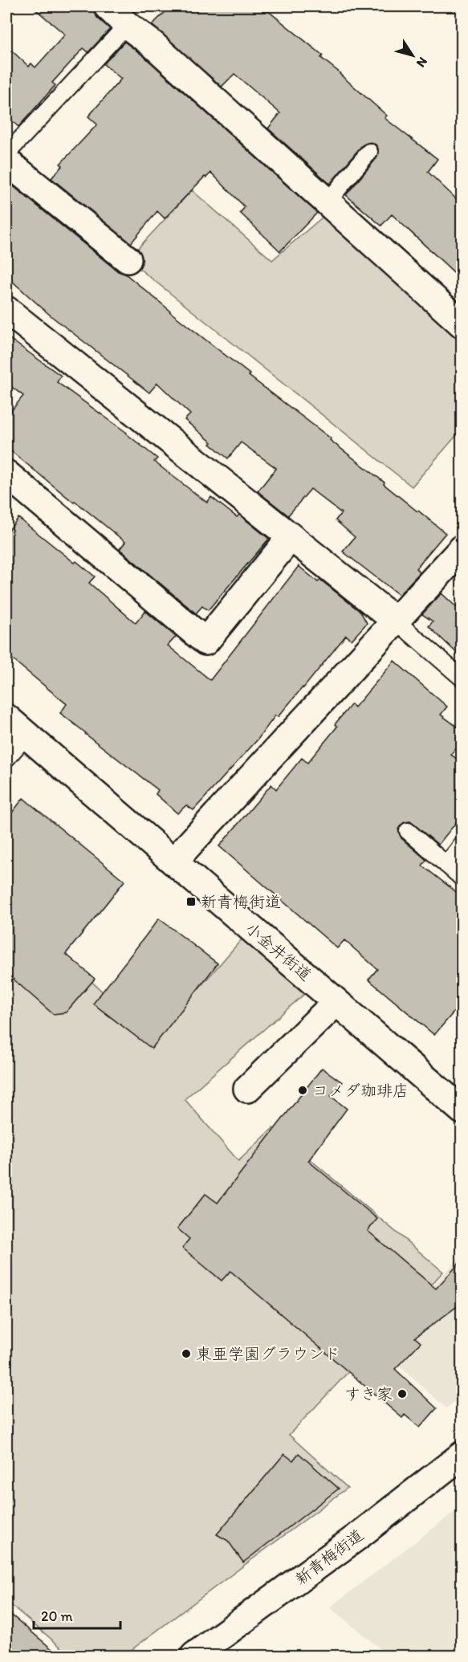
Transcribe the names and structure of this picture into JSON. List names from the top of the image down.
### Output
{
  "streets": {
    "street": ["小金井街道", "新青梅街道"]
  },
  "places": {
    "transit": ["新青梅街道"],
    "other": ["コメダ珈琲店", "東亜学園グラウンド", "すき家"]
  },
  "scale_bar": "20 m",
  "north": "bottom right"
}
